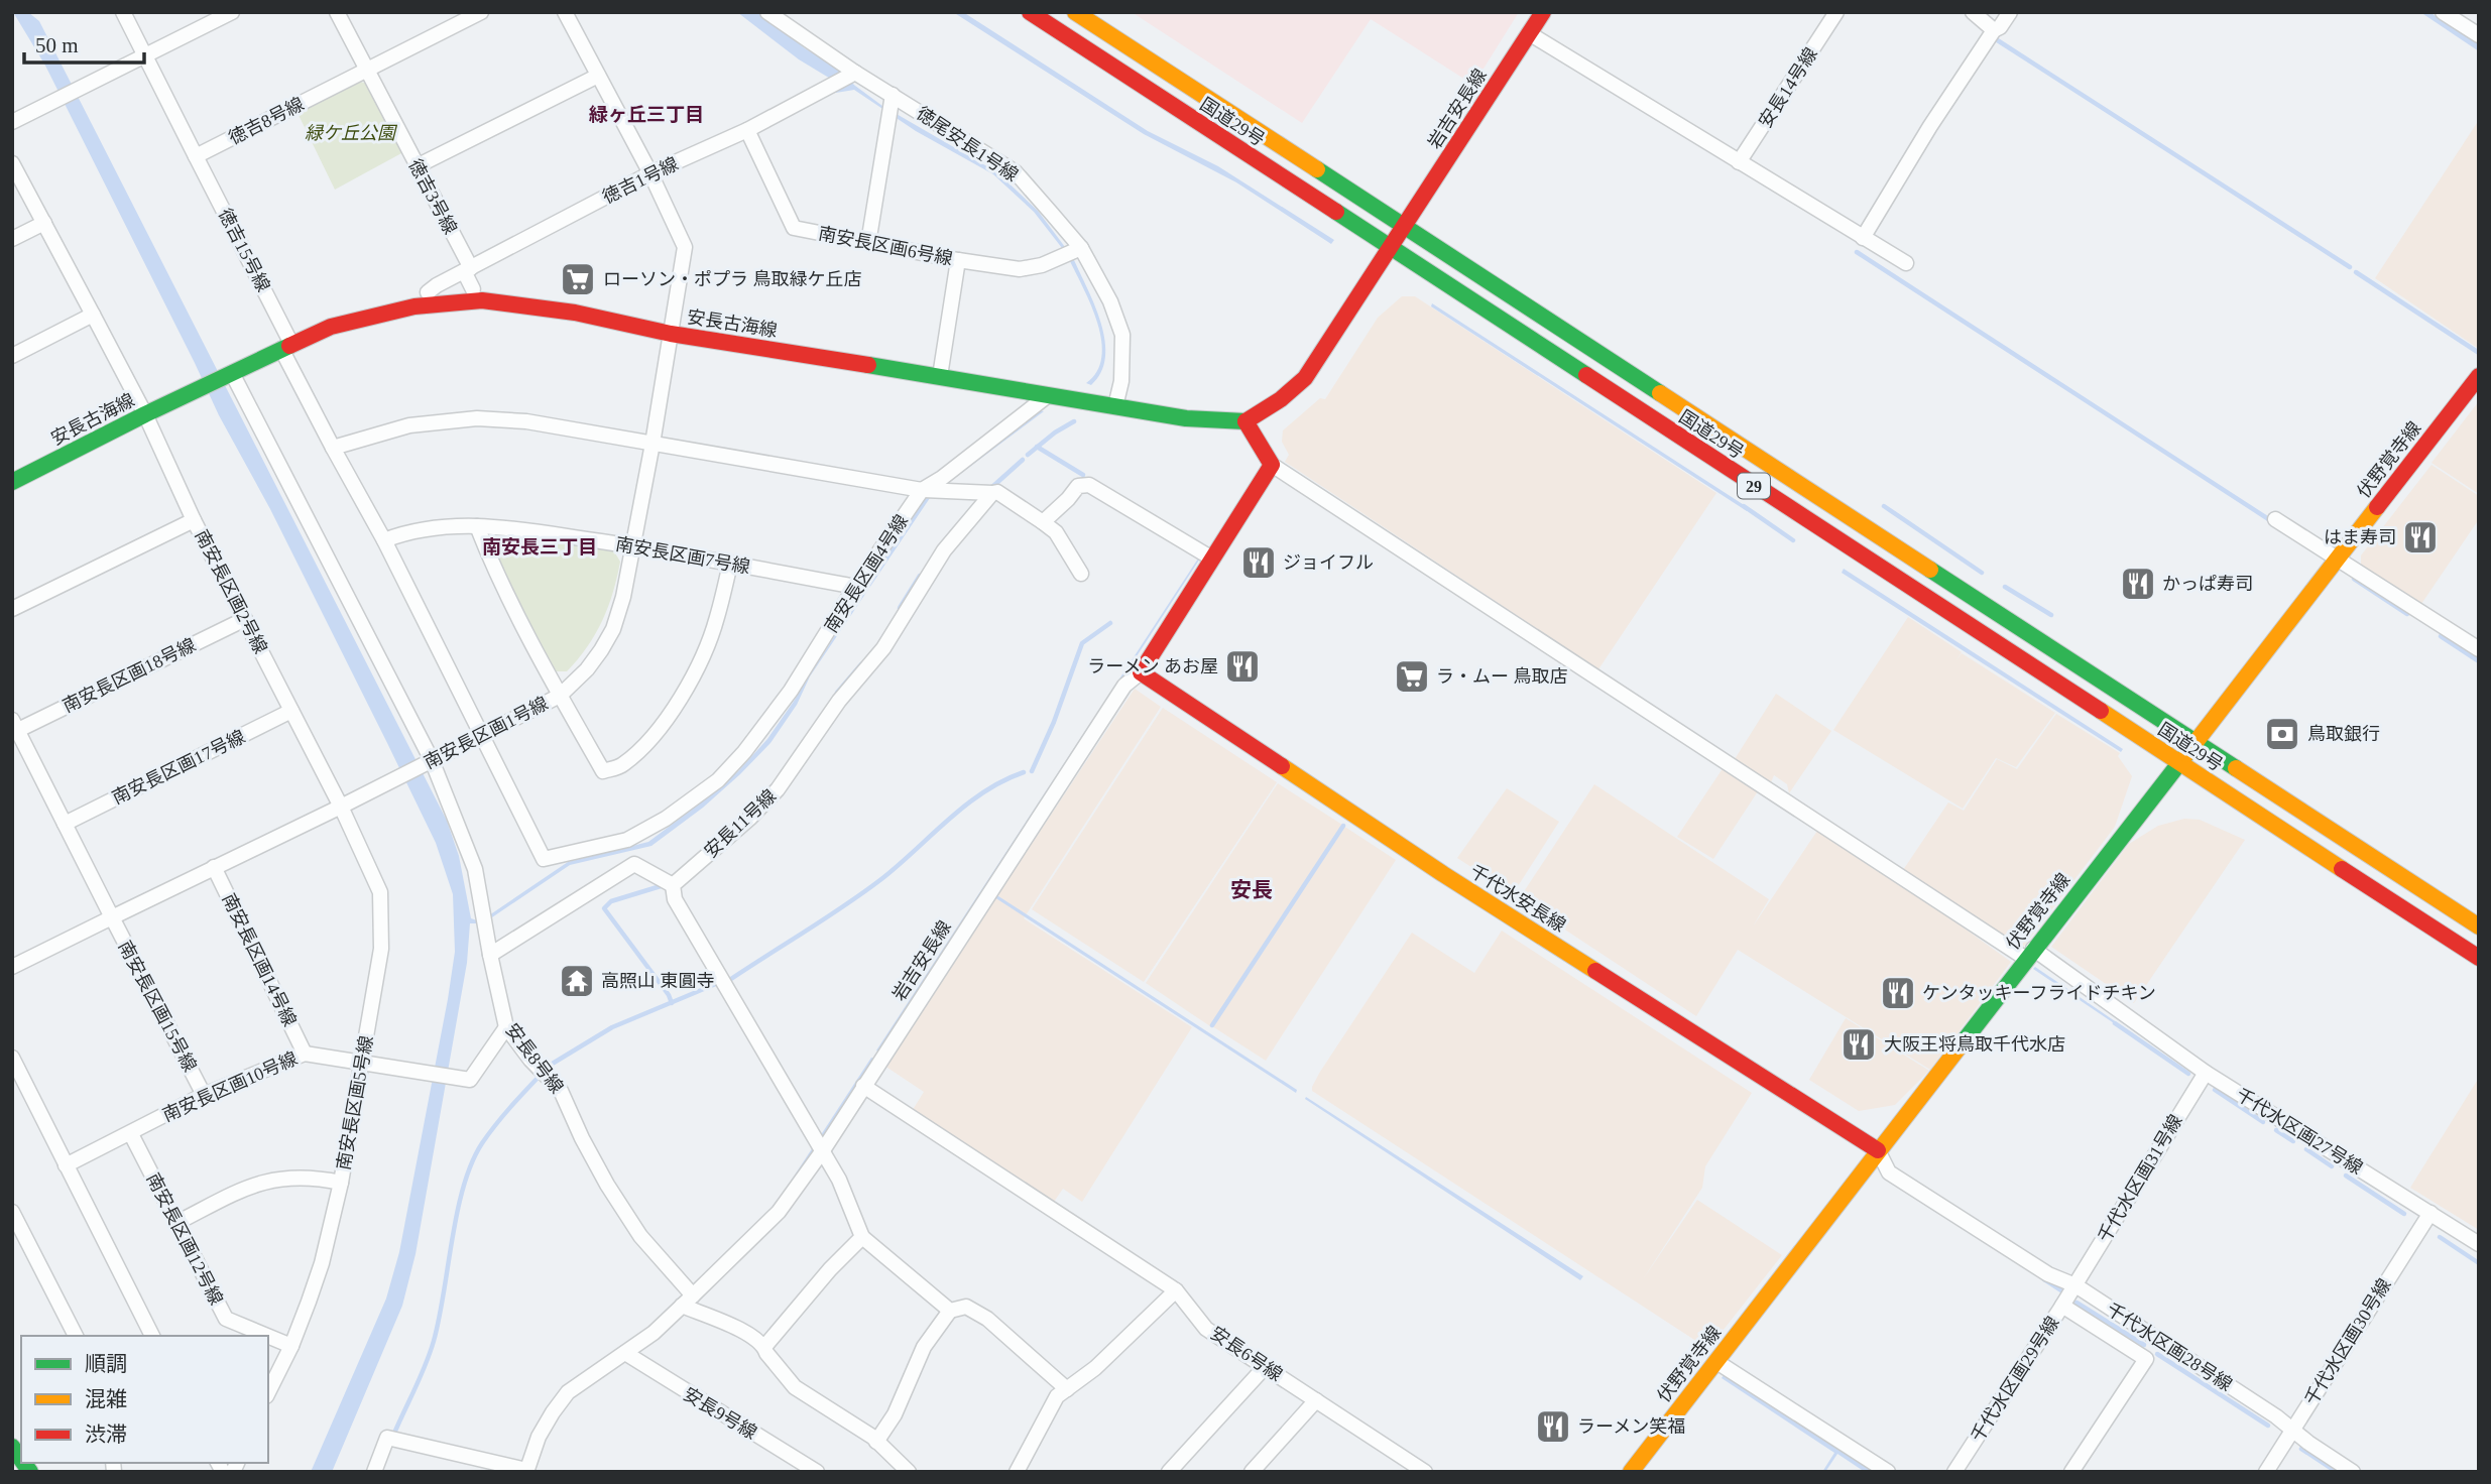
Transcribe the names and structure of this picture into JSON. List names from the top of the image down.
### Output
{
  "streets": {
    "main road": [
      "岩吉安長線",
      "国道29号",
      "安長古海線",
      "伏野覚寺線",
      "29",
      "千代水安長線"
    ],
    "street": [
      "安長14号線",
      "徳吉8号線",
      "徳尾安長1号線",
      "徳吉1号線",
      "徳吉3号線",
      "南安長区画6号線",
      "徳吉15号線",
      "南安長区画7号線",
      "南安長区画4号線",
      "南安長区画2号線",
      "南安長区画18号線",
      "南安長区画1号線",
      "南安長区画17号線",
      "安長11号線",
      "南安長区画14号線",
      "南安長区画15号線",
      "安長8号線",
      "南安長区画10号線",
      "南安長区画5号線",
      "千代水区画27号線",
      "千代水区画31号線",
      "南安長区画12号線",
      "千代水区画30号線",
      "千代水区画28号線",
      "安長6号線",
      "千代水区画29号線",
      "安長9号線"
    ]
  },
  "crossings": [
    ["岩吉安長線", "国道29号"],
    ["岩吉安長線", "安長古海線"],
    ["岩吉安長線", "千代水安長線"],
    ["岩吉安長線", "安長8号線"],
    ["岩吉安長線", "千代水区画27号線"],
    ["岩吉安長線", "安長6号線"],
    ["岩吉安長線", "安長9号線"],
    ["徳吉8号線", "徳吉3号線"],
    ["徳吉8号線", "徳吉15号線"],
    ["国道29号", "伏野覚寺線"],
    ["徳尾安長1号線", "徳吉1号線"],
    ["徳尾安長1号線", "南安長区画6号線"],
    ["徳尾安長1号線", "安長古海線"],
    ["徳吉1号線", "徳吉3号線"],
    ["徳吉1号線", "南安長区画6号線"],
    ["徳吉1号線", "南安長区画1号線"],
    ["徳吉15号線", "安長古海線"],
    ["徳吉15号線", "南安長区画4号線"],
    ["安長古海線", "南安長区画1号線"],
    ["安長古海線", "安長8号線"],
    ["伏野覚寺線", "千代水安長線"],
    ["伏野覚寺線", "千代水区画27号線"],
    ["伏野覚寺線", "千代水区画28号線"],
    ["南安長区画7号線", "南安長区画4号線"],
    ["南安長区画7号線", "南安長区画1号線"],
    ["南安長区画4号線", "南安長区画1号線"],
    ["南安長区画2号線", "南安長区画18号線"],
    ["南安長区画2号線", "南安長区画1号線"],
    ["南安長区画2号線", "南安長区画17号線"],
    ["南安長区画2号線", "南安長区画5号線"],
    ["南安長区画1号線", "南安長区画14号線"],
    ["南安長区画1号線", "南安長区画15号線"],
    ["南安長区画1号線", "安長8号線"],
    ["南安長区画1号線", "南安長区画5号線"],
    ["千代水安長線", "千代水区画28号線"],
    ["南安長区画14号線", "南安長区画10号線"],
    ["南安長区画15号線", "南安長区画10号線"],
    ["安長8号線", "南安長区画10号線"],
    ["南安長区画10号線", "南安長区画5号線"],
    ["南安長区画10号線", "南安長区画12号線"],
    ["南安長区画5号線", "南安長区画12号線"],
    ["千代水区画27号線", "千代水区画31号線"],
    ["千代水区画27号線", "千代水区画30号線"],
    ["千代水区画31号線", "千代水区画28号線"],
    ["千代水区画31号線", "千代水区画29号線"],
    ["千代水区画30号線", "千代水区画28号線"]
  ],
  "districts": ["緑ヶ丘三丁目", "南安長三丁目", "安長"],
  "parks": ["緑ケ丘公園"],
  "places": {
    "supermarket": ["ローソン・ポプラ 鳥取緑ケ丘店", "ラ・ムー 鳥取店"],
    "restaurant": [
      "はま寿司",
      "ジョイフル",
      "かっぱ寿司",
      "ラーメン あお屋",
      "ケンタッキーフライドチキン",
      "大阪王将鳥取千代水店",
      "ラーメン笑福"
    ],
    "bank": ["鳥取銀行"],
    "temple": ["高照山 東圓寺"]
  },
  "legend": ["順調", "混雑", "渋滞"],
  "scale_bar": "50 m"
}
